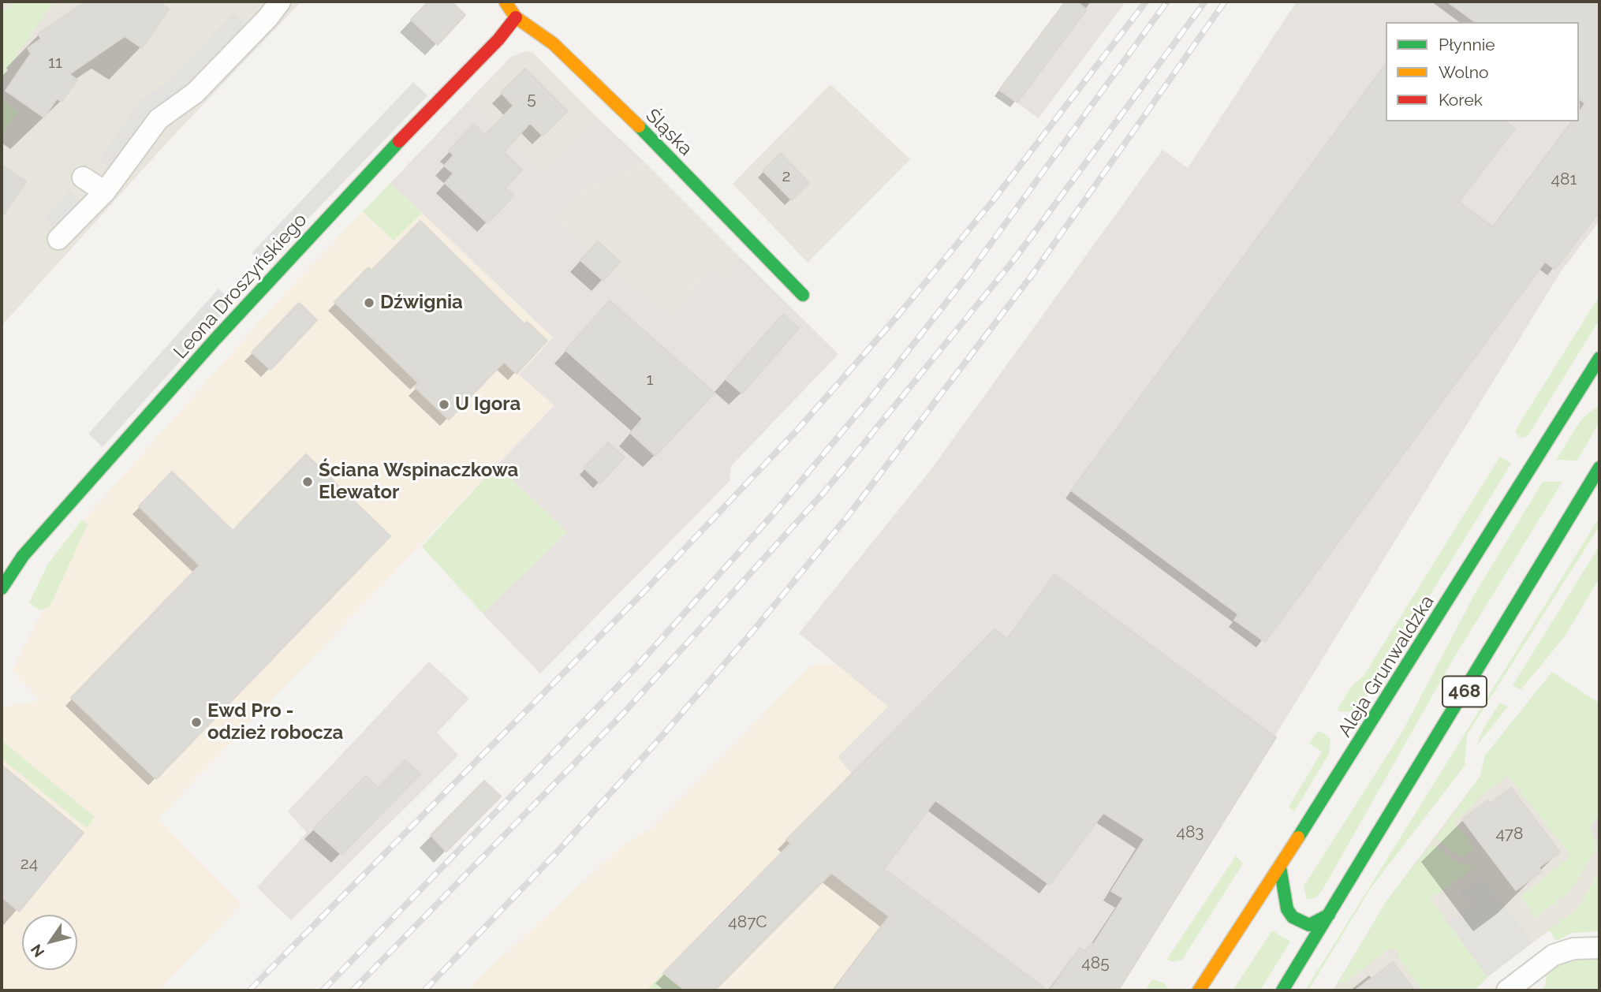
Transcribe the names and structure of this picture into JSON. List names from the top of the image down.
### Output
{
  "streets": {
    "main road": [
      "Śląska",
      "Leona Droszyńskiego",
      "Aleja Grunwaldzka",
      "468"
    ]
  },
  "crossings": [
    ["Śląska", "Leona Droszyńskiego"]
  ],
  "places": [
    "Dźwignia",
    "U Igora",
    "Ściana Wspinaczkowa Elewator",
    "Ewd Pro - odzież robocza"
  ],
  "house_numbers": [
    "11",
    "5",
    "2",
    "481",
    "1",
    "483",
    "478",
    "24",
    "487C",
    "485"
  ],
  "legend": ["Płynnie", "Wolno", "Korek"],
  "north": "bottom left"
}
